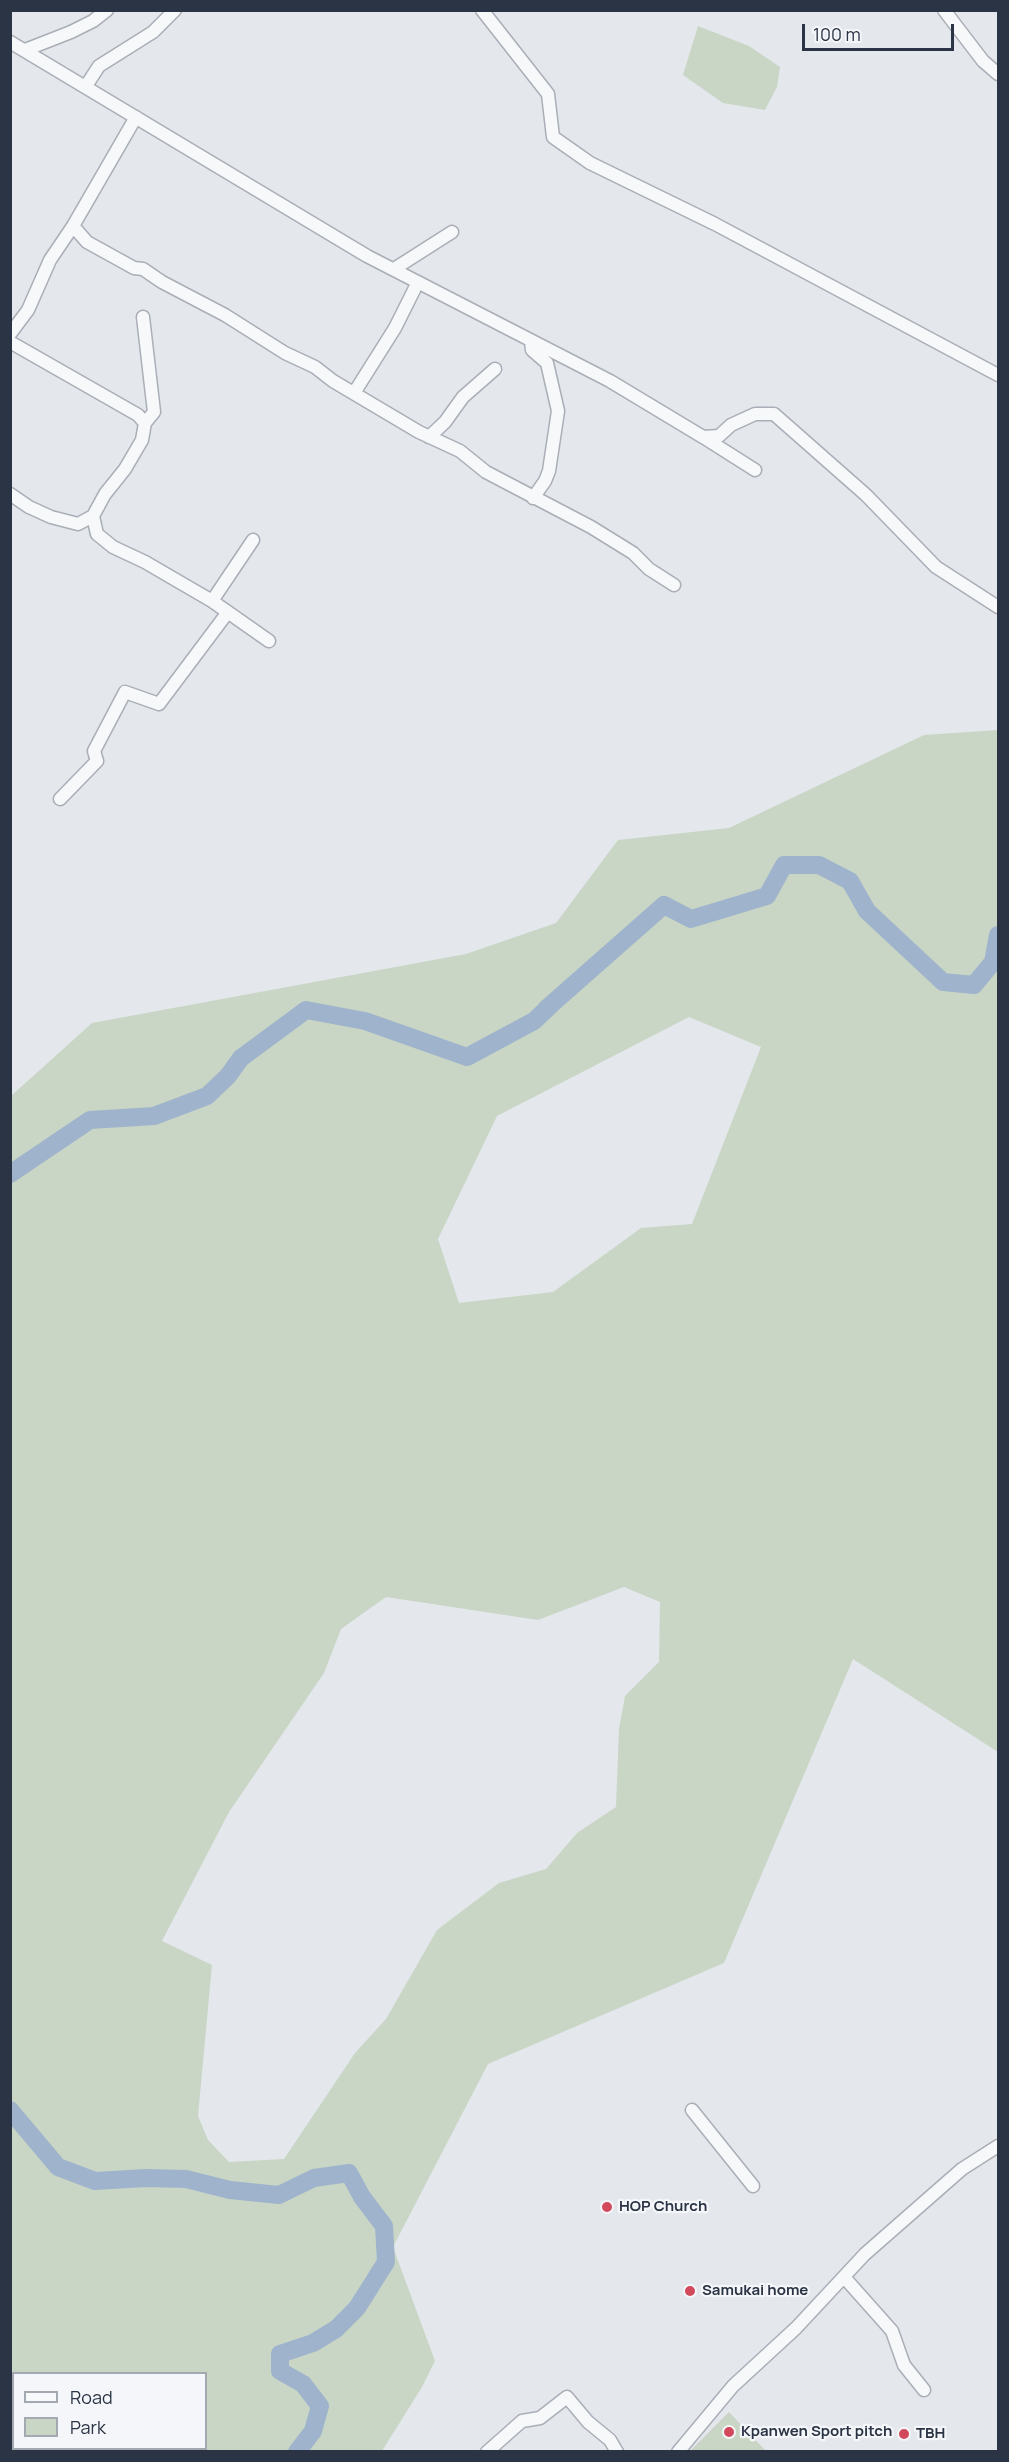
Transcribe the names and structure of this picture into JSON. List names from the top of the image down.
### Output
{
  "places": [
    "HOP Church",
    "Samukai home",
    "Kpanwen Sport pitch",
    "TBH"
  ],
  "legend": ["Road", "Park"],
  "scale_bar": "100 m"
}
